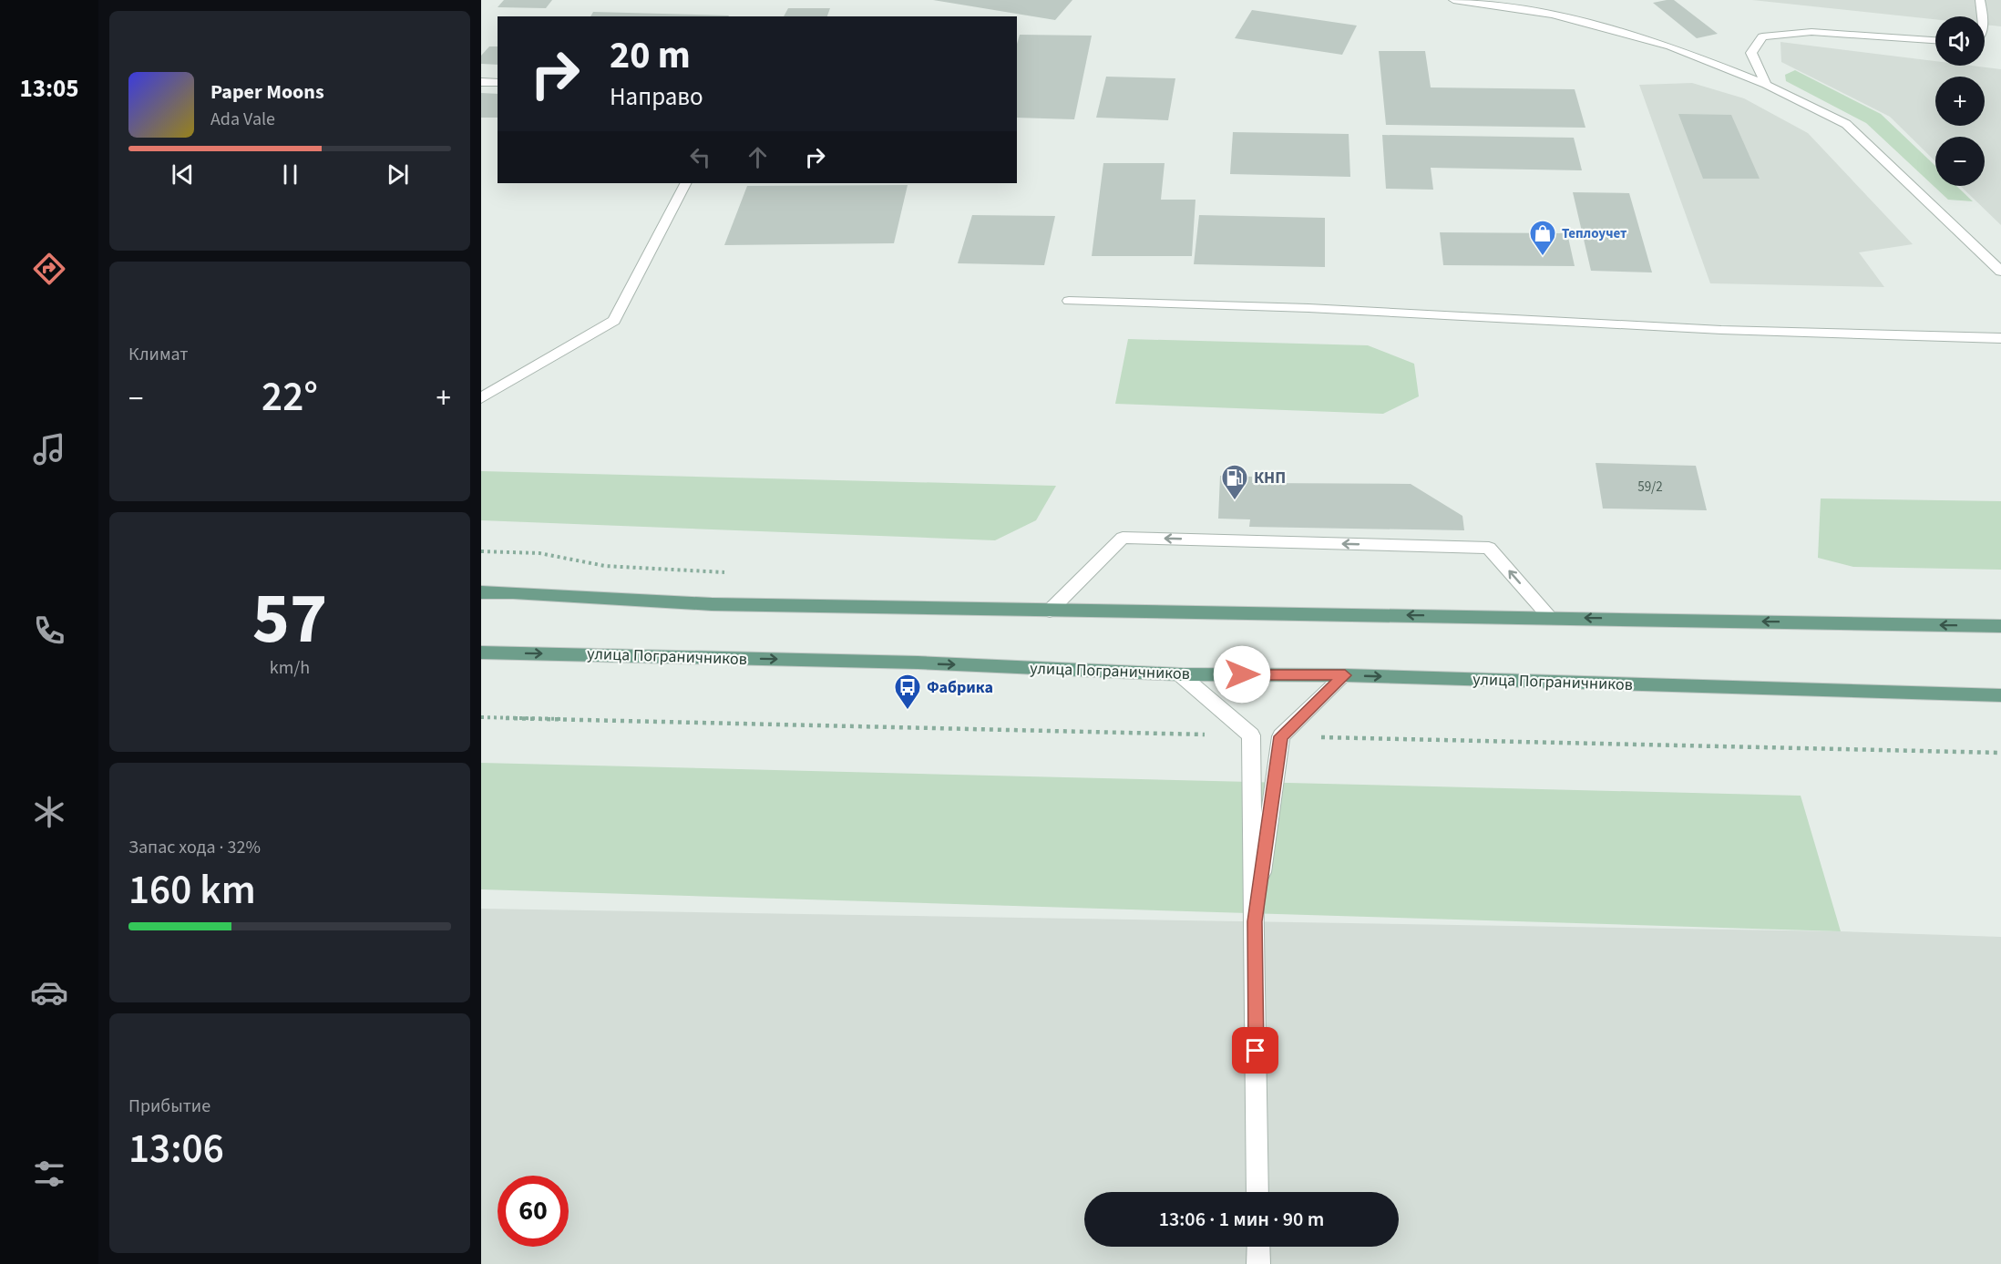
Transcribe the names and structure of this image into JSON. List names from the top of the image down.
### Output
{
  "streets": {
    "main road": ["улица Пограничников"]
  },
  "places": {
    "shop": ["Теплоучет"],
    "fuel station": ["КНП"],
    "bus stop": ["Фабрика"]
  },
  "house_numbers": ["59/2"],
  "page": {
    "tabs": "13:05",
    "map_buttons": ["+", "−"],
    "turn": ["20 m", "Направо"],
    "song": ["Paper Moons", "Ada Vale"],
    "tile": [
      "Климат",
      ["57", "km/h"],
      ["Запас хода · 32%", "160 km"],
      ["Прибытие", "13:06"]
    ],
    "heat": ["−", "22°", "+"],
    "limit": "60",
    "trip": "13:06 · 1 мин · 90 m"
  }
}
